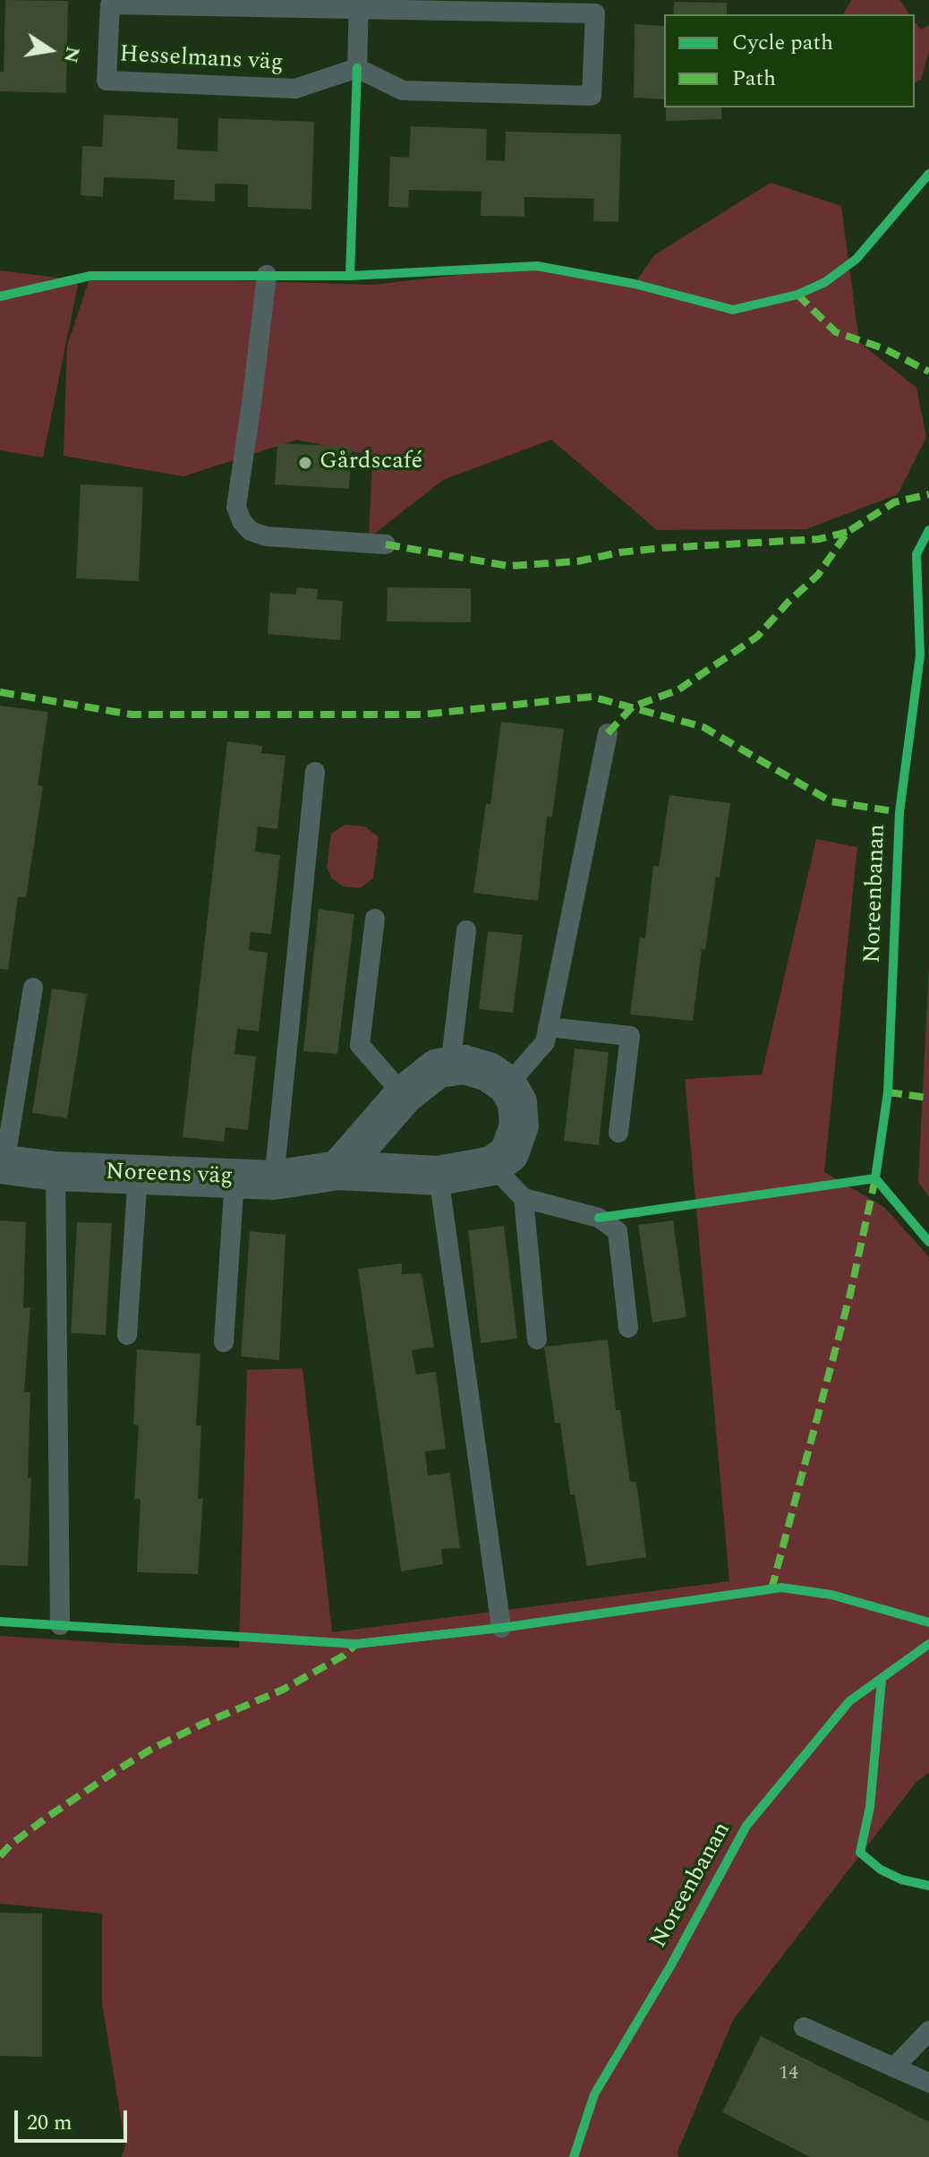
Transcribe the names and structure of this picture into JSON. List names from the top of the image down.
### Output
{
  "streets": {
    "street": ["Noreens väg"],
    "lane": ["Hesselmans väg"],
    "cycle path": ["Noreenbanan"]
  },
  "places": ["Gårdscafé"],
  "house_numbers": ["14"],
  "legend": ["Cycle path", "Path"],
  "scale_bar": "20 m",
  "north": "right"
}
